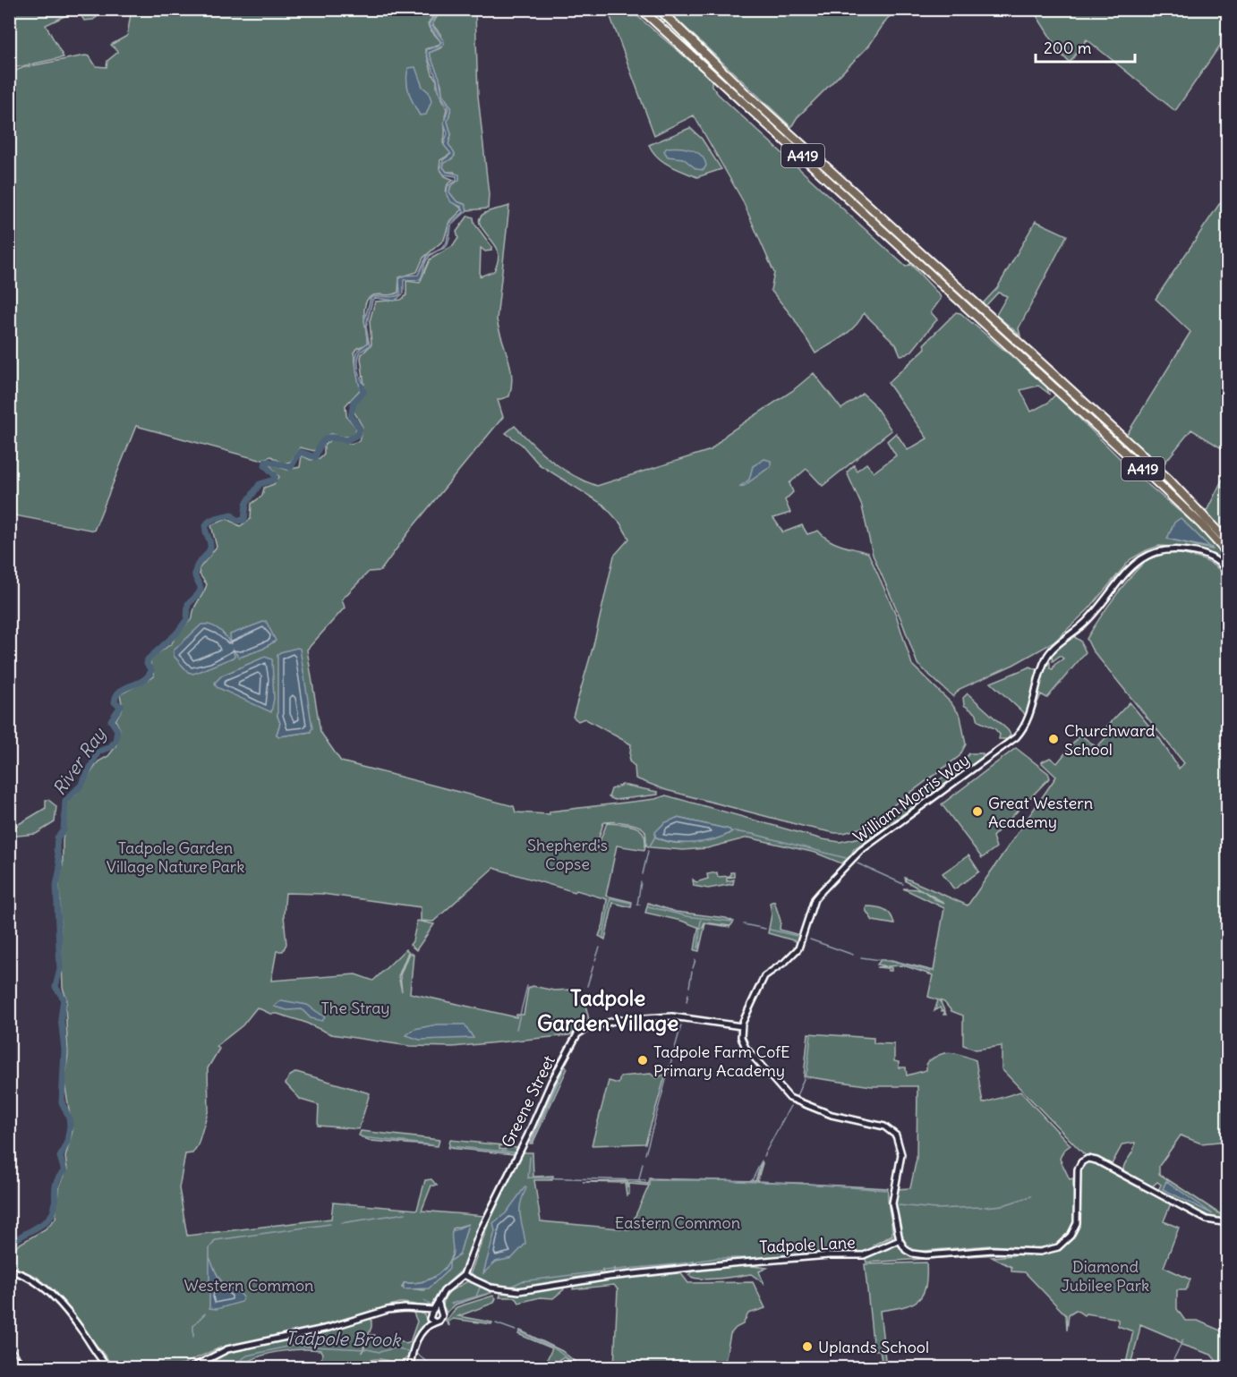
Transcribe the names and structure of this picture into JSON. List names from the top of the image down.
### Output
{
  "streets": {
    "highway": ["A419"],
    "street": ["William Morris Way", "Greene Street", "Tadpole Lane"]
  },
  "crossings": [
    ["William Morris Way", "Greene Street"],
    ["Greene Street", "Tadpole Lane"]
  ],
  "districts": ["Tadpole Garden Village"],
  "water": ["River Ray", "Tadpole Brook"],
  "parks": [
    "Shepherd's Copse",
    "Tadpole Garden Village Nature Park",
    "The Stray",
    "Eastern Common",
    "Diamond Jubilee Park",
    "Western Common"
  ],
  "places": [
    "Churchward School",
    "Great Western Academy",
    "Tadpole Farm CofE Primary Academy",
    "Uplands School"
  ],
  "scale_bar": "200 m"
}
